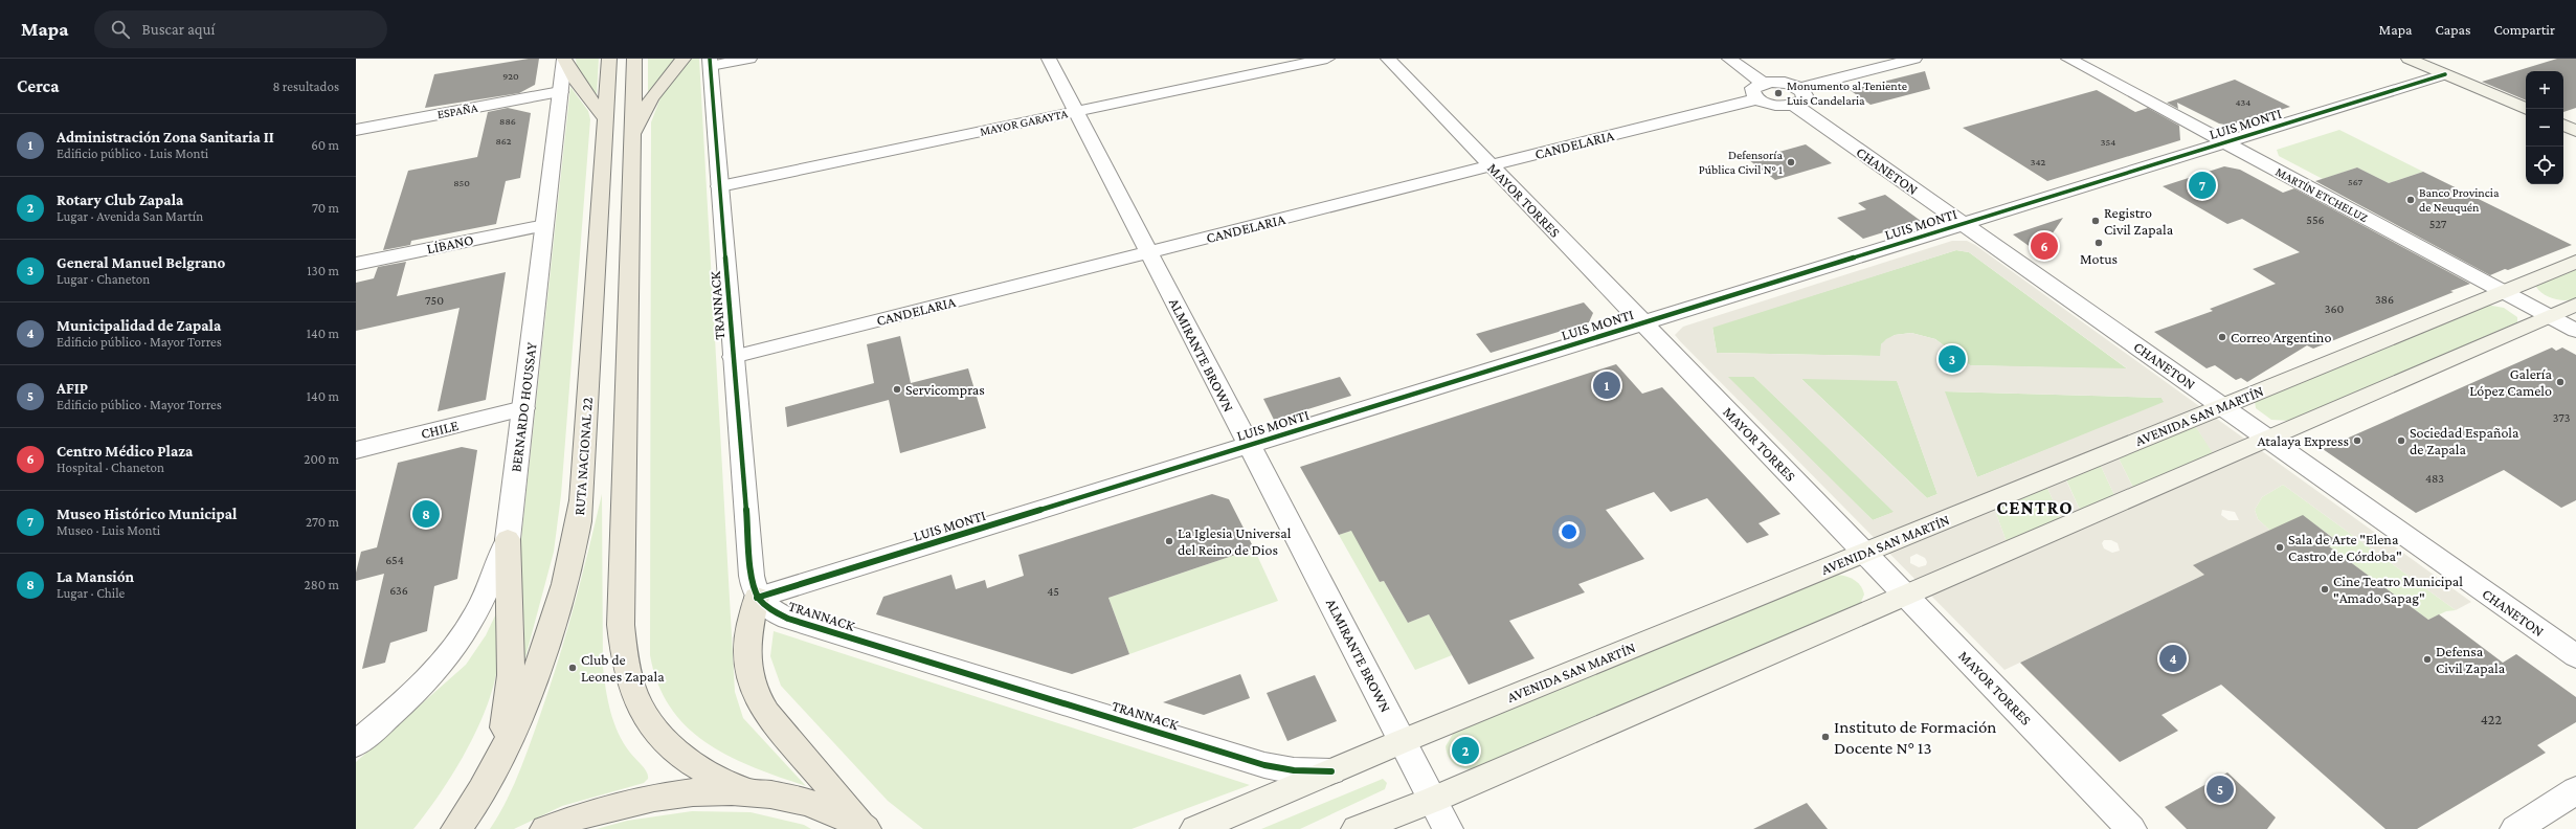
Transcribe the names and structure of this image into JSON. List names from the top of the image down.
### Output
{
  "streets": {
    "main road": ["AVENIDA SAN MARTÍN", "RUTA NACIONAL 22"],
    "street": [
      "ESPAÑA",
      "MAYOR GARAYTA",
      "LUIS MONTI",
      "CANDELARIA",
      "CHANETON",
      "MARTÍN ETCHELUZ",
      "MAYOR TORRES",
      "LÍBANO",
      "TRANNACK",
      "ALMIRANTE BROWN",
      "BERNARDO HOUSSAY",
      "CHILE"
    ]
  },
  "crossings": [
    ["ESPAÑA", "BERNARDO HOUSSAY"],
    ["MAYOR GARAYTA", "TRANNACK"],
    ["MAYOR GARAYTA", "ALMIRANTE BROWN"],
    ["LUIS MONTI", "CHANETON"],
    ["LUIS MONTI", "MARTÍN ETCHELUZ"],
    ["LUIS MONTI", "MAYOR TORRES"],
    ["LUIS MONTI", "TRANNACK"],
    ["LUIS MONTI", "ALMIRANTE BROWN"],
    ["CANDELARIA", "CHANETON"],
    ["CANDELARIA", "MAYOR TORRES"],
    ["CANDELARIA", "TRANNACK"],
    ["CANDELARIA", "ALMIRANTE BROWN"],
    ["CHANETON", "AVENIDA SAN MARTÍN"],
    ["MARTÍN ETCHELUZ", "AVENIDA SAN MARTÍN"],
    ["MAYOR TORRES", "AVENIDA SAN MARTÍN"],
    ["LÍBANO", "BERNARDO HOUSSAY"],
    ["TRANNACK", "AVENIDA SAN MARTÍN"],
    ["ALMIRANTE BROWN", "AVENIDA SAN MARTÍN"],
    ["BERNARDO HOUSSAY", "CHILE"]
  ],
  "districts": ["CENTRO"],
  "places": [
    "Monumento al Teniente Luis Candelaria",
    "Defensoría Pública Civil N° 1",
    "Banco Provincia de Neuquén",
    "Registro Civil Zapala",
    "Motus",
    "Correo Argentino",
    "Galería López Camelo",
    "Servicompras",
    "Atalaya Express",
    "Sociedad Española de Zapala",
    "La Iglesia Universal del Reino de Dios",
    "Sala de Arte \"Elena Castro de Córdoba\"",
    "Cine Teatro Municipal \"Amado Sapag\"",
    "Defensa Civil Zapala",
    "Club de Leones Zapala",
    "Instituto de Formación Docente N° 13"
  ],
  "house_numbers": [
    "920",
    "434",
    "886",
    "862",
    "354",
    "342",
    "567",
    "850",
    "556",
    "527",
    "386",
    "750",
    "360",
    "373",
    "483",
    "654",
    "636",
    "45",
    "422"
  ],
  "page": {
    "header": "Mapa",
    "search": "Buscar aquí",
    "nav": ["Mapa", "Capas", "Compartir"],
    "heading": ["Cerca", "8 resultados"],
    "map_buttons": ["+", "−"],
    "list": [
      {
        "mark": "1",
        "name": "Administración Zona Sanitaria II",
        "note": "Edificio público · Luis Monti",
        "value": "60 m"
      },
      {
        "mark": "2",
        "name": "Rotary Club Zapala",
        "note": "Lugar · Avenida San Martín",
        "value": "70 m"
      },
      {
        "mark": "3",
        "name": "General Manuel Belgrano",
        "note": "Lugar · Chaneton",
        "value": "130 m"
      },
      {
        "mark": "4",
        "name": "Municipalidad de Zapala",
        "note": "Edificio público · Mayor Torres",
        "value": "140 m"
      },
      {
        "mark": "5",
        "name": "AFIP",
        "note": "Edificio público · Mayor Torres",
        "value": "140 m"
      },
      {
        "mark": "6",
        "name": "Centro Médico Plaza",
        "note": "Hospital · Chaneton",
        "value": "200 m"
      },
      {
        "mark": "7",
        "name": "Museo Histórico Municipal",
        "note": "Museo · Luis Monti",
        "value": "270 m"
      },
      {
        "mark": "8",
        "name": "La Mansión",
        "note": "Lugar · Chile",
        "value": "280 m"
      }
    ],
    "pins": [
      "7",
      "6",
      "3",
      "1",
      "8",
      "4",
      "2",
      "5"
    ]
  }
}
